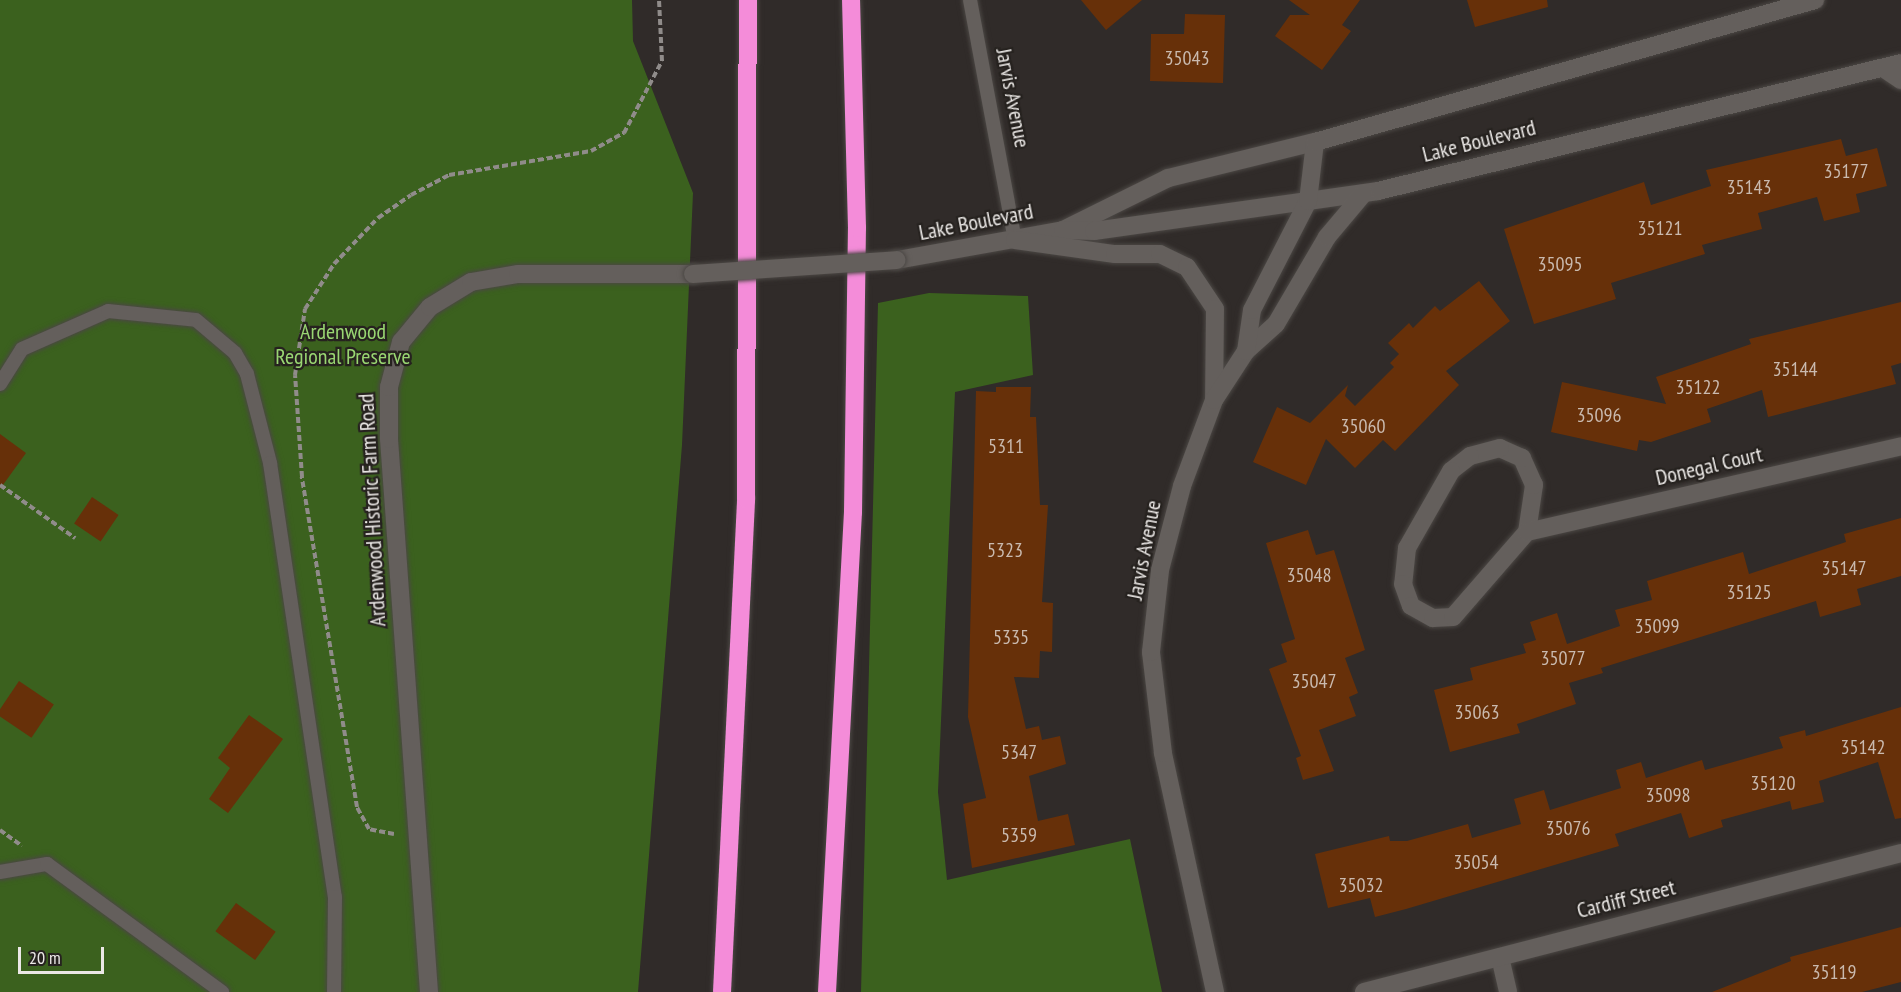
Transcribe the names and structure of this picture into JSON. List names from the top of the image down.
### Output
{
  "streets": {
    "street": [
      "Jarvis Avenue",
      "Lake Boulevard",
      "Donegal Court",
      "Ardenwood Historic Farm Road",
      "Cardiff Street"
    ]
  },
  "crossings": [
    ["Jarvis Avenue", "Lake Boulevard"],
    ["Lake Boulevard", "Ardenwood Historic Farm Road"]
  ],
  "parks": ["Ardenwood Regional Preserve"],
  "house_numbers": [
    "35043",
    "35177",
    "35143",
    "35121",
    "35095",
    "35144",
    "35122",
    "35096",
    "35060",
    "5311",
    "5323",
    "35147",
    "35048",
    "35125",
    "35099",
    "5335",
    "35077",
    "35047",
    "35063",
    "35142",
    "5347",
    "35120",
    "35098",
    "35076",
    "5359",
    "35054",
    "35032",
    "35119"
  ],
  "scale_bar": "20 m"
}
